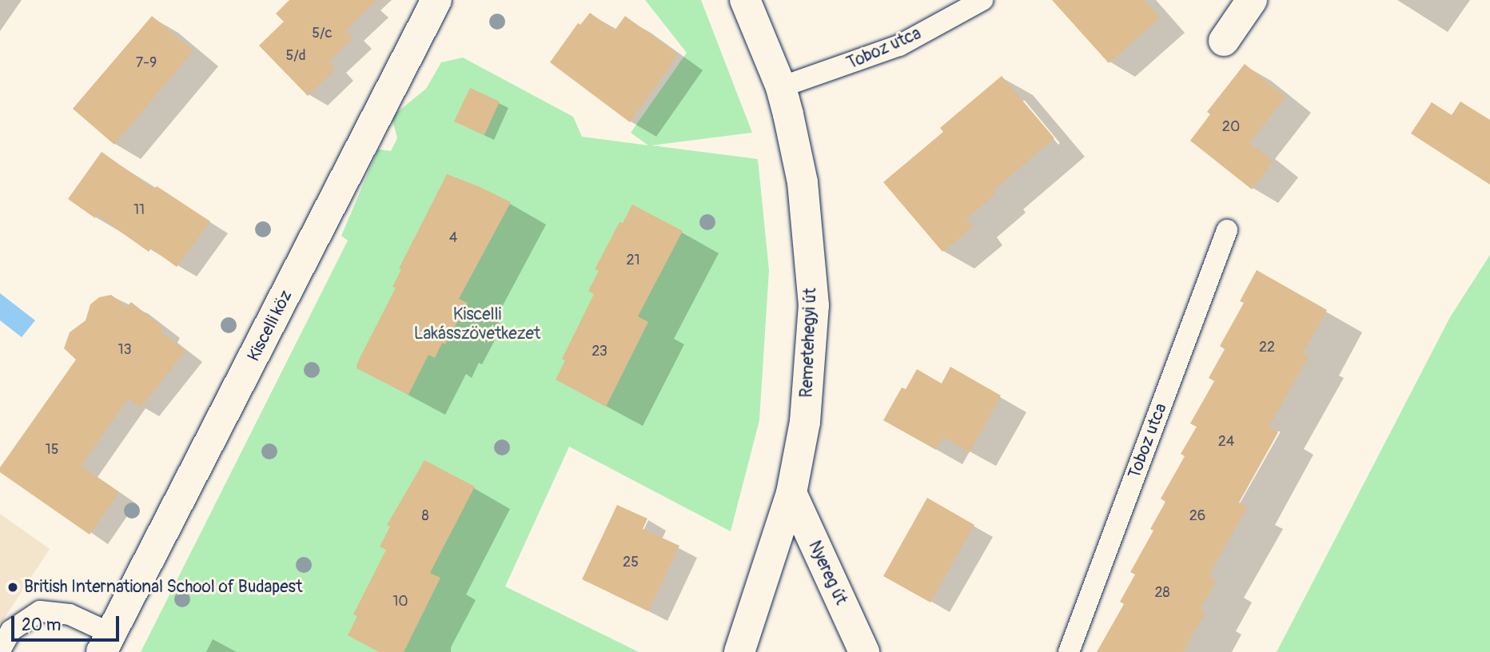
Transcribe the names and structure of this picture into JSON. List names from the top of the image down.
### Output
{
  "streets": {
    "street": ["Kiscelli köz", "Remetehegyi út", "Nyereg út"],
    "lane": ["Toboz utca"]
  },
  "crossings": [
    ["Toboz utca", "Remetehegyi út"],
    ["Remetehegyi út", "Nyereg út"]
  ],
  "parks": ["Kiscelli Lakásszövetkezet"],
  "places": ["British International School of Budapest"],
  "house_numbers": [
    "5/c",
    "5/d",
    "7-9",
    "20",
    "11",
    "4",
    "21",
    "22",
    "13",
    "23",
    "24",
    "15",
    "8",
    "26",
    "25",
    "28",
    "10"
  ],
  "scale_bar": "20 m"
}
